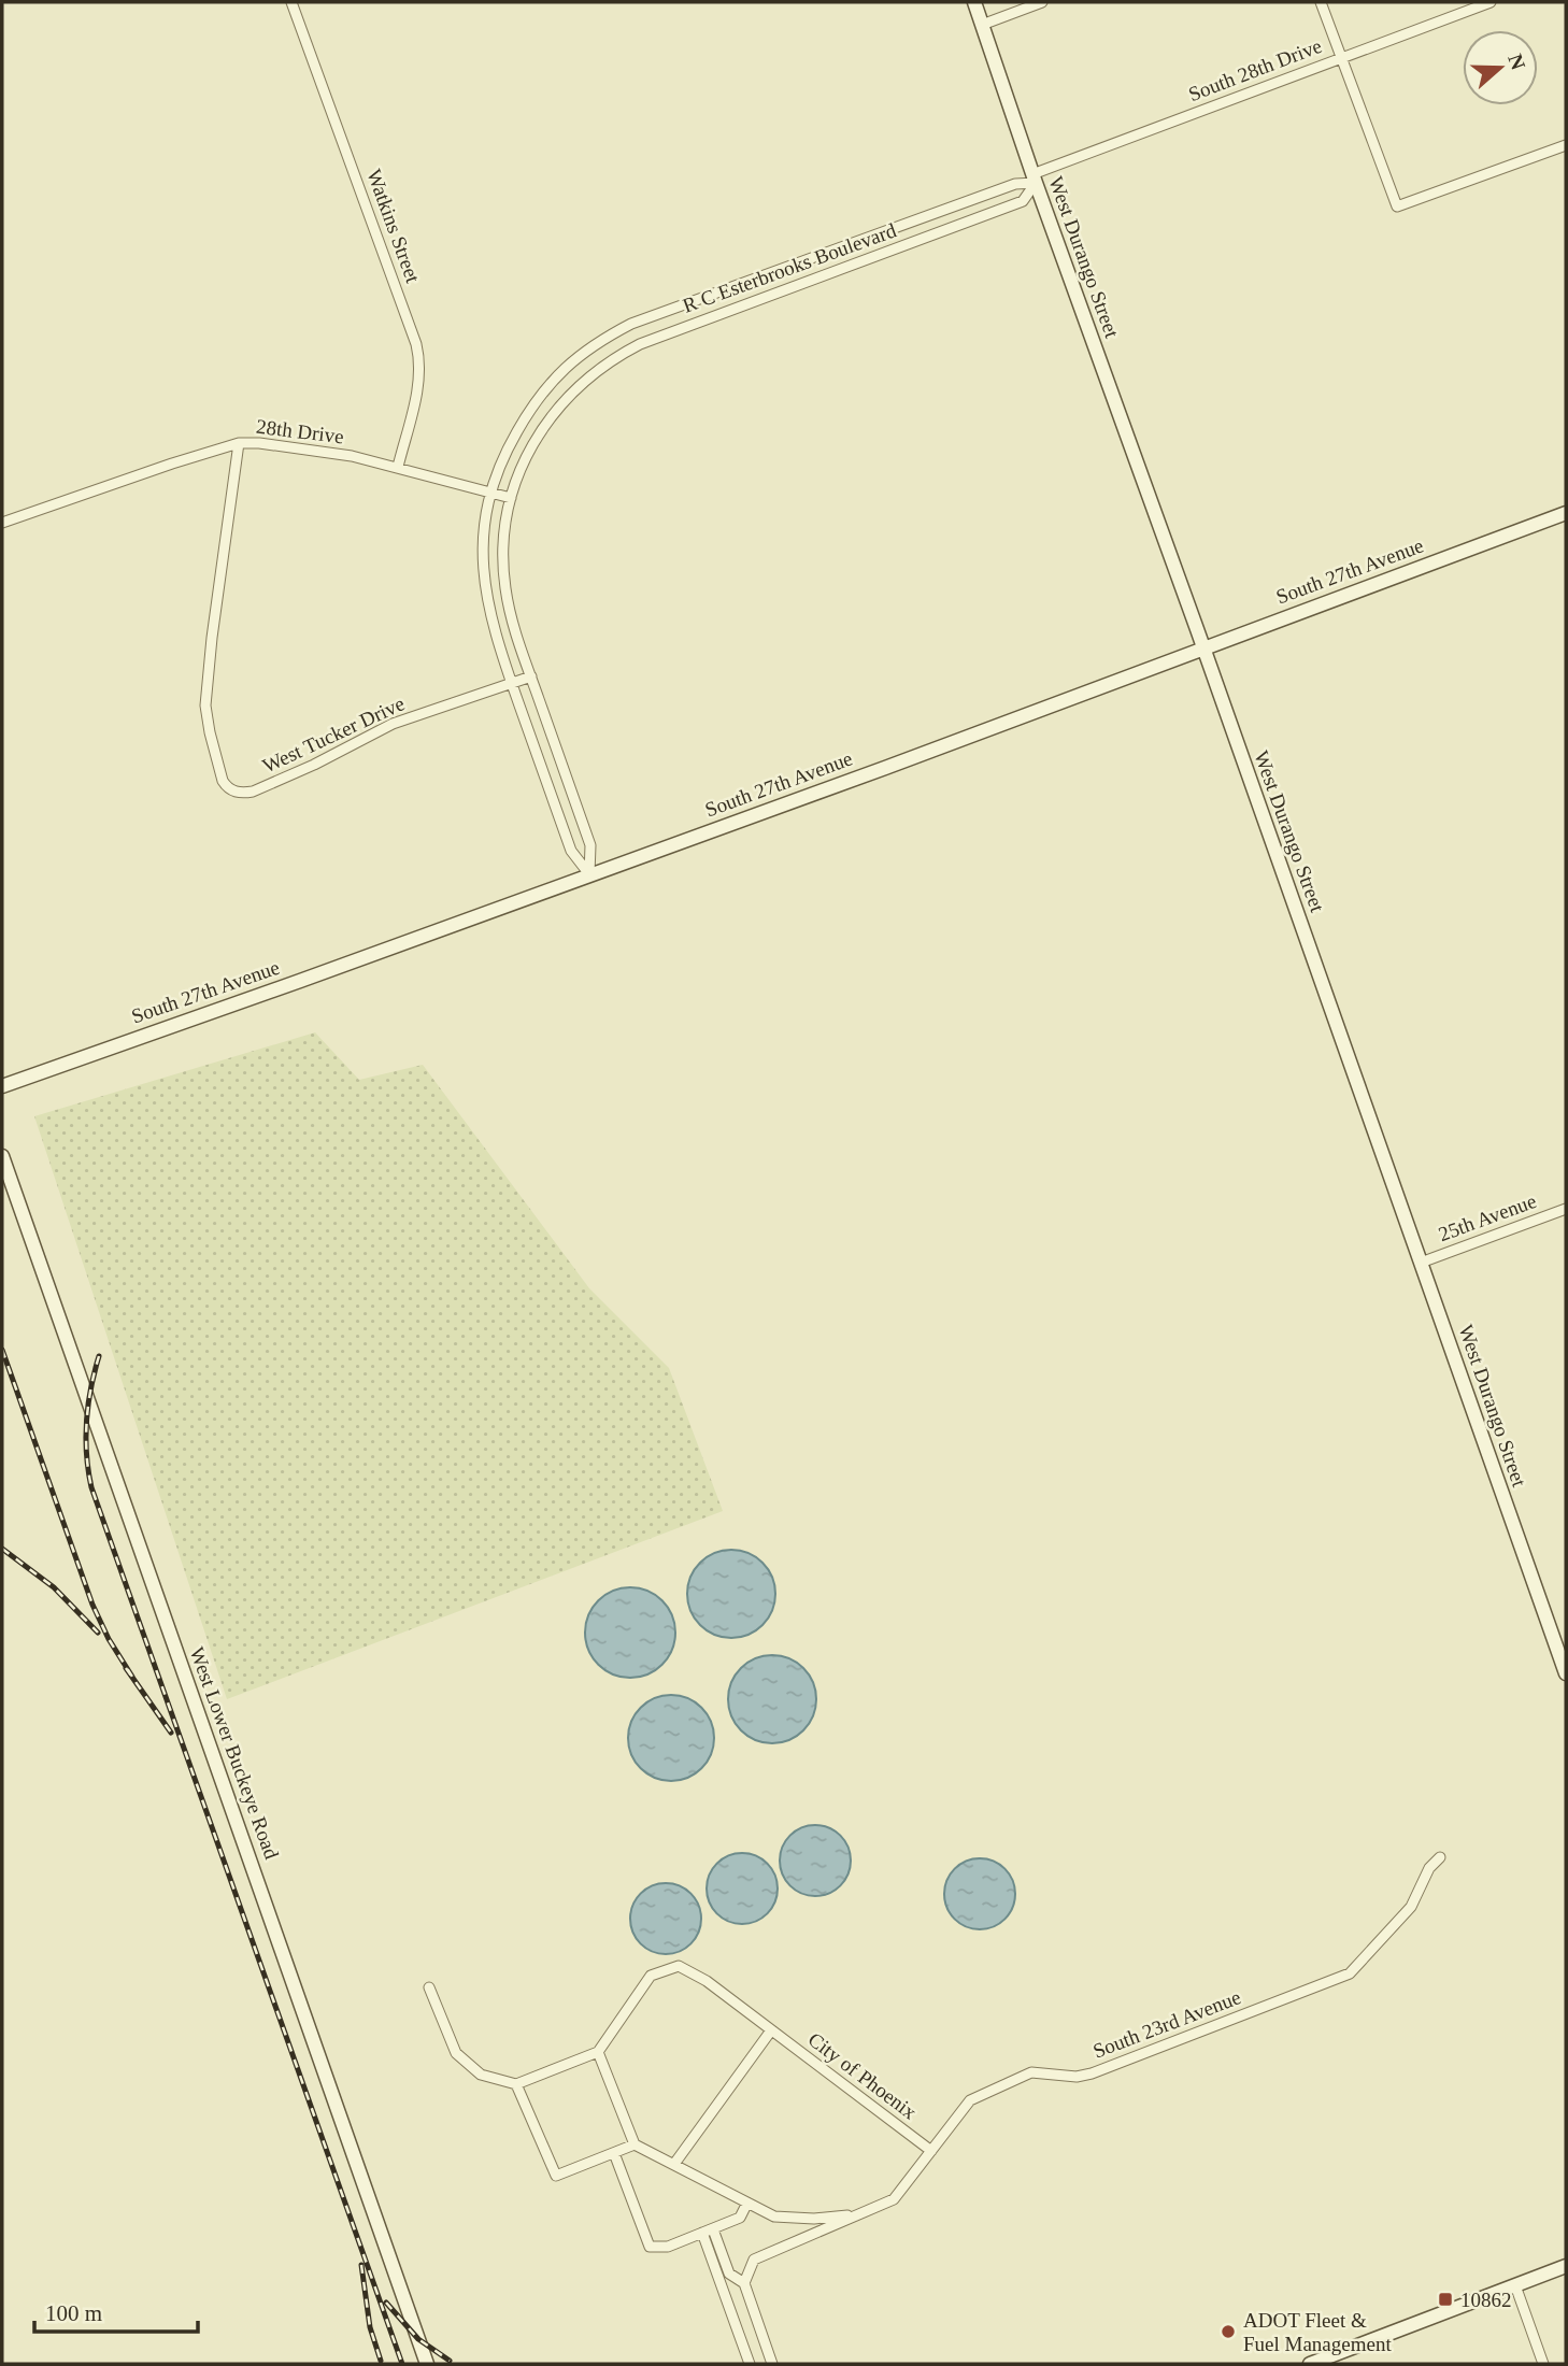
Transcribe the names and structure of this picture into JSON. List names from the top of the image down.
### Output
{
  "streets": {
    "main road": ["West Durango Street", "South 27th Avenue", "West Lower Buckeye Road"],
    "street": [
      "South 28th Drive",
      "Watkins Street",
      "R C Esterbrooks Boulevard",
      "28th Drive",
      "West Tucker Drive",
      "25th Avenue",
      "South 23rd Avenue",
      "City of Phoenix"
    ]
  },
  "crossings": [
    ["South 28th Drive", "West Durango Street"],
    ["South 28th Drive", "R C Esterbrooks Boulevard"],
    ["Watkins Street", "28th Drive"],
    ["West Durango Street", "R C Esterbrooks Boulevard"],
    ["West Durango Street", "South 27th Avenue"],
    ["West Durango Street", "25th Avenue"],
    ["R C Esterbrooks Boulevard", "28th Drive"],
    ["R C Esterbrooks Boulevard", "South 27th Avenue"],
    ["R C Esterbrooks Boulevard", "West Tucker Drive"],
    ["28th Drive", "West Tucker Drive"],
    ["South 23rd Avenue", "City of Phoenix"]
  ],
  "places": {
    "transit": ["10862"],
    "other": ["ADOT Fleet & Fuel Management"]
  },
  "scale_bar": "100 m",
  "north": "right"
}
